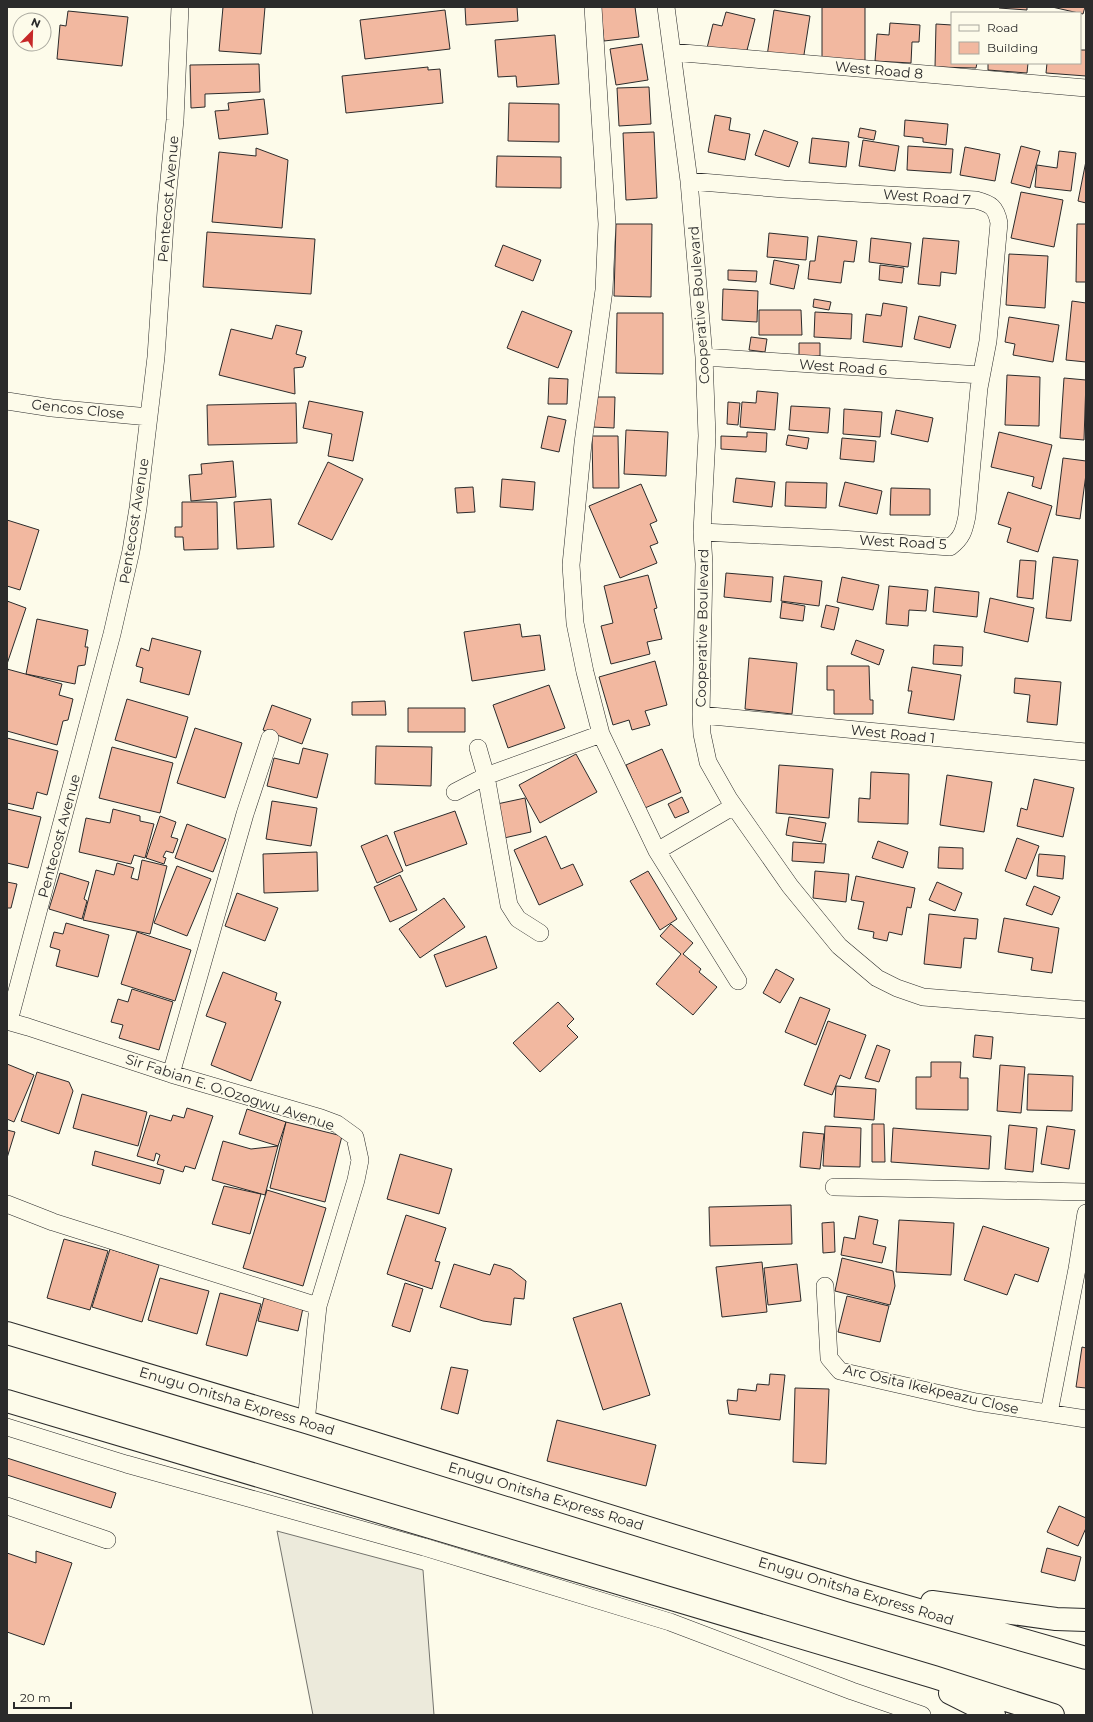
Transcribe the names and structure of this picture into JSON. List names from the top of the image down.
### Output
{
  "streets": {
    "highway": ["Enugu Onitsha Express Road"],
    "street": [
      "West Road 8",
      "West Road 7",
      "Pentecost Avenue",
      "Cooperative Boulevard",
      "West Road 6",
      "Gencos Close",
      "West Road 5",
      "West Road 1",
      "Sir Fabian E. O.Ozogwu Avenue",
      "Arc Osita Ikekpeazu Close"
    ]
  },
  "crossings": [
    ["West Road 8", "Cooperative Boulevard"],
    ["West Road 7", "Cooperative Boulevard"],
    ["West Road 7", "West Road 6"],
    ["West Road 7", "West Road 5"],
    ["Pentecost Avenue", "Gencos Close"],
    ["Pentecost Avenue", "Sir Fabian E. O.Ozogwu Avenue"],
    ["Cooperative Boulevard", "West Road 6"],
    ["Cooperative Boulevard", "West Road 5"],
    ["Cooperative Boulevard", "West Road 1"],
    ["West Road 6", "West Road 5"],
    ["Sir Fabian E. O.Ozogwu Avenue", "Enugu Onitsha Express Road"]
  ],
  "legend": ["Road", "Building"],
  "scale_bar": "20 m",
  "north": "top right"
}
